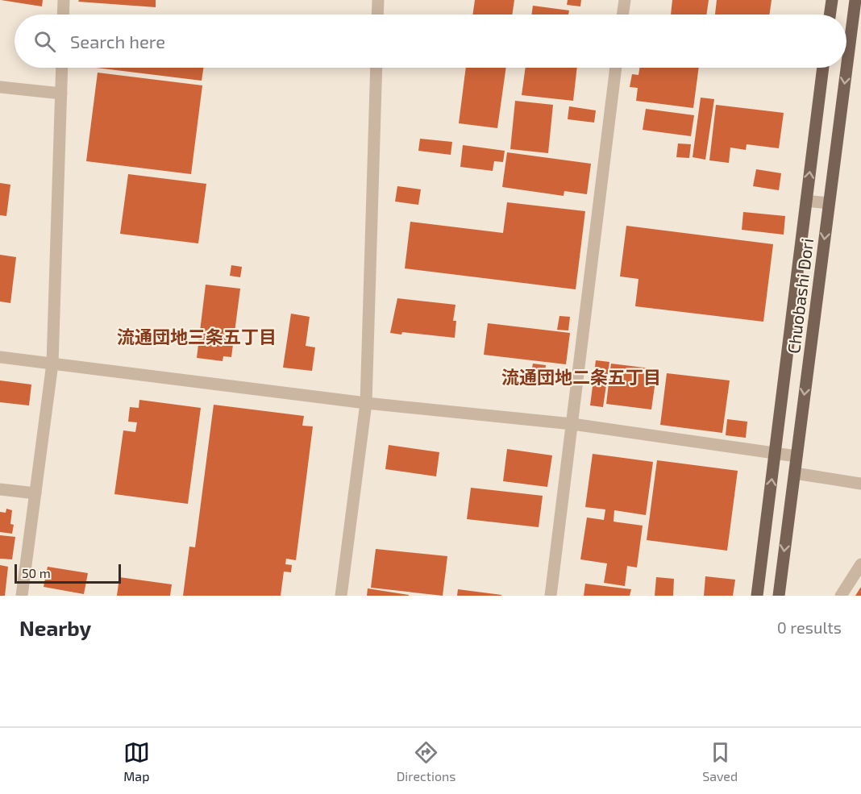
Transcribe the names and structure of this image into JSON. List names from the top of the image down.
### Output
{
  "streets": {
    "main road": ["Chuobashi Dori"]
  },
  "districts": ["流通団地三条五丁目", "流通団地二条五丁目"],
  "scale_bar": "50 m",
  "page": {
    "search": "Search here",
    "scale": "50 m",
    "heading": ["Nearby", "0 results"],
    "nav": ["Map", "Directions", "Saved"]
  }
}
